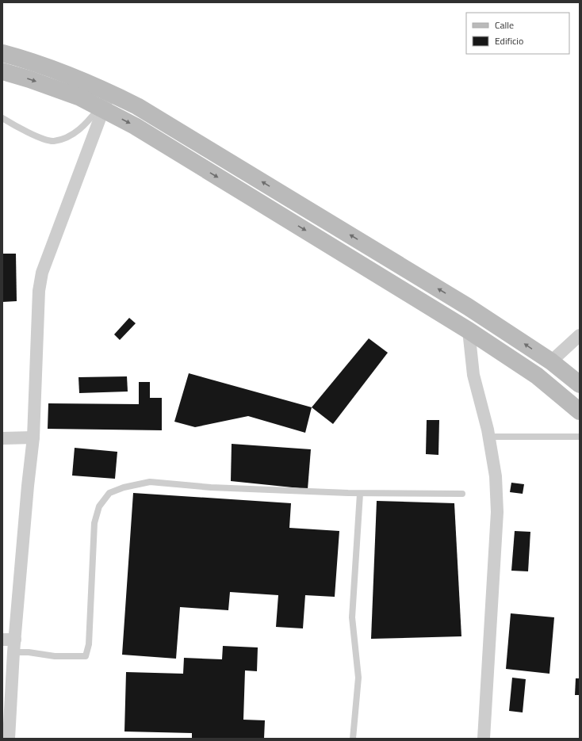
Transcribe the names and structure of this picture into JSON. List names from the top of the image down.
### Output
{
  "legend": ["Calle", "Edificio"]
}
